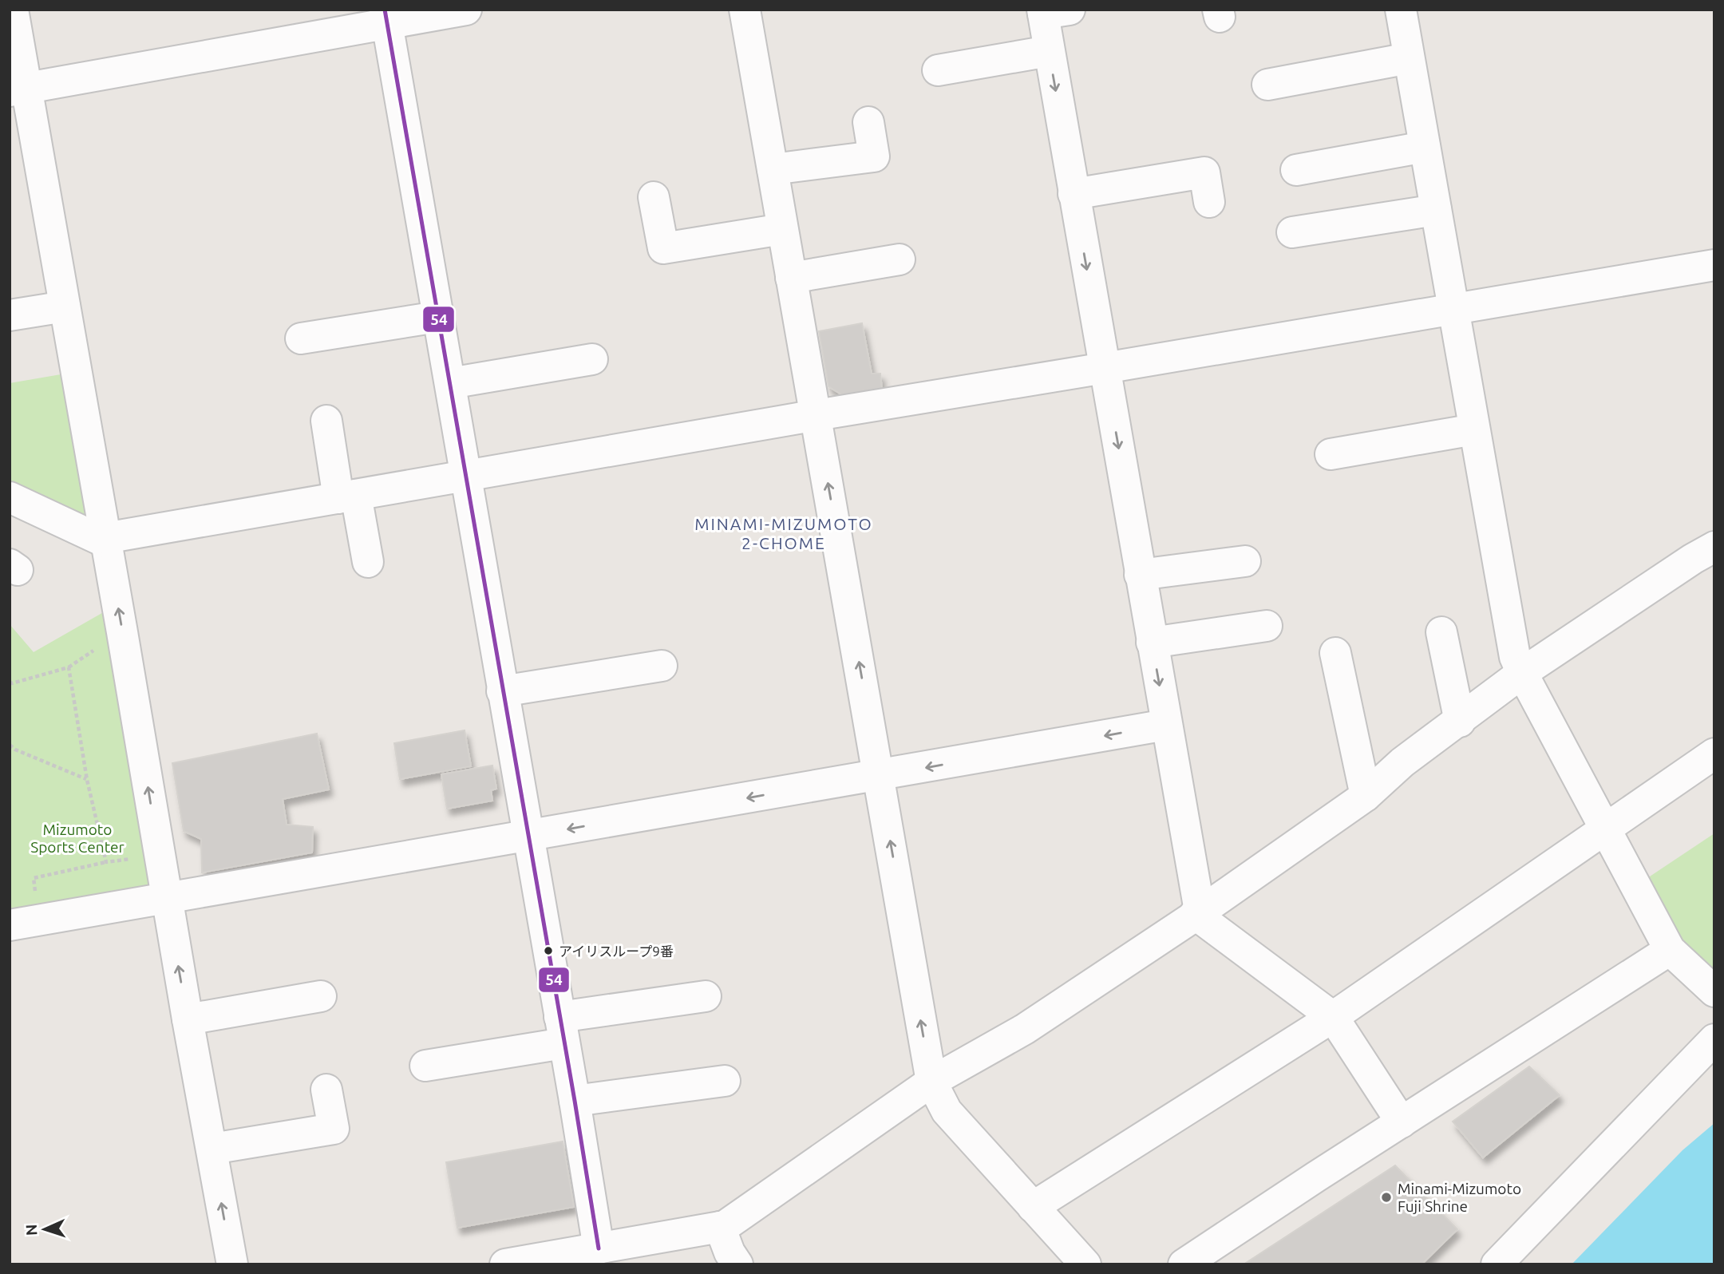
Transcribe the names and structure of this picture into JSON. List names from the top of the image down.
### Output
{
  "districts": ["MINAMI-MIZUMOTO 2-CHOME"],
  "parks": ["Mizumoto Sports Center"],
  "places": ["アイリスループ9番", "Minami-Mizumoto Fuji Shrine"],
  "lines": ["transit line 54"],
  "north": "left"
}
